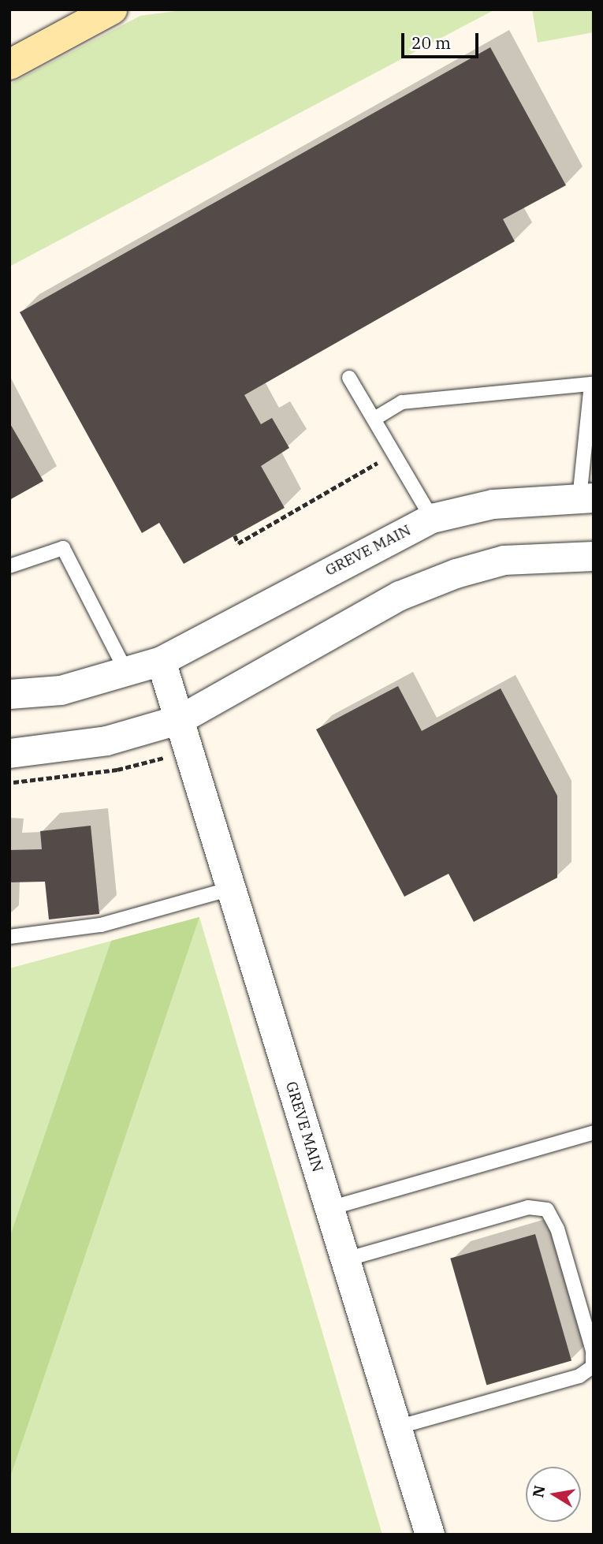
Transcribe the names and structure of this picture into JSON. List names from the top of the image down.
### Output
{
  "streets": {
    "street": ["GREVE MAIN"]
  },
  "scale_bar": "20 m",
  "north": "left"
}
